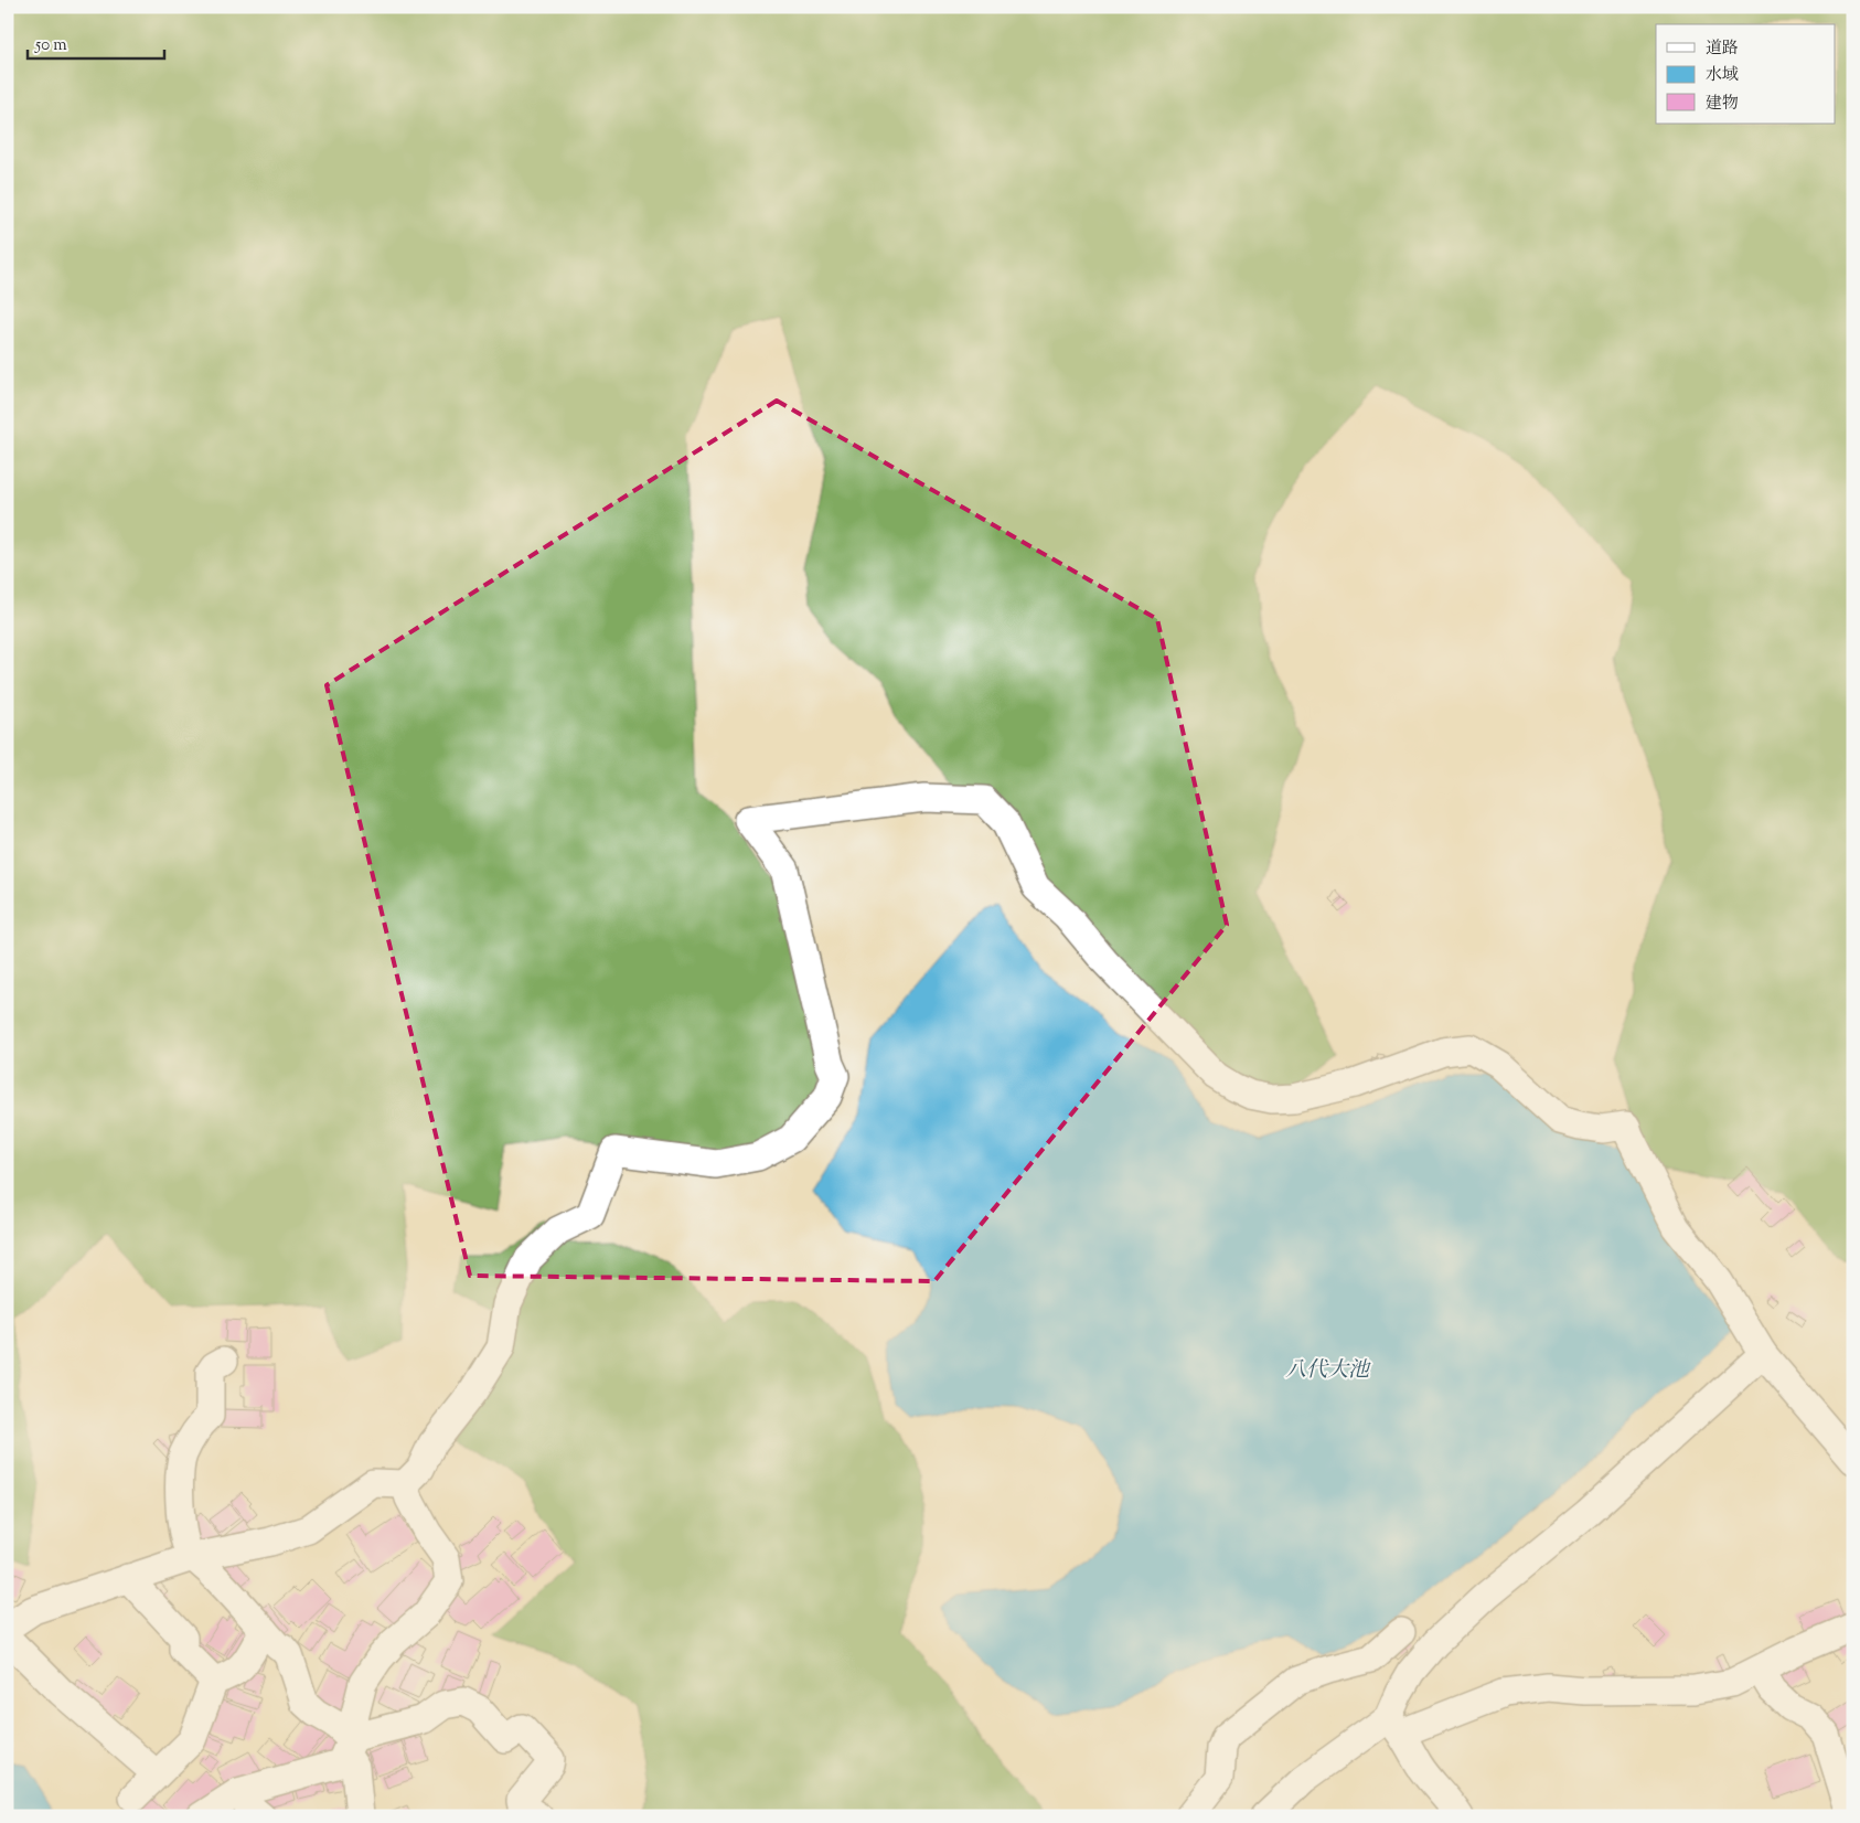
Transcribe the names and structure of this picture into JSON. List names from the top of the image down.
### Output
{
  "water": ["八代大池"],
  "legend": ["道路", "水域", "建物"],
  "scale_bar": "50 m"
}
